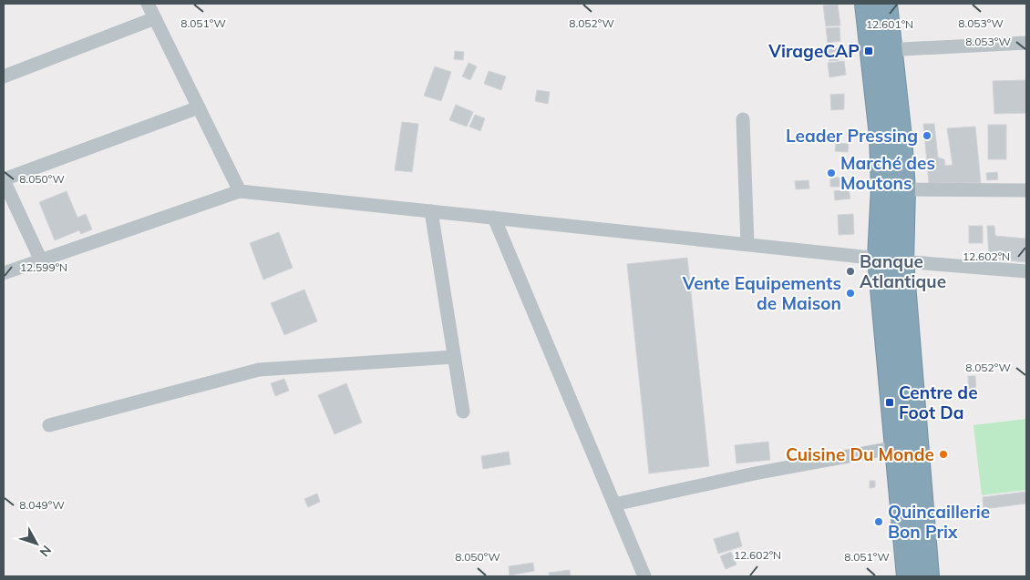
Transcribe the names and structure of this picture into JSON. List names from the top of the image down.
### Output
{
  "places": {
    "transit": ["VirageCAP", "Centre de Foot Da"],
    "other": [
      "Leader Pressing",
      "Marché des Moutons",
      "Banque Atlantique",
      "Vente Equipements de Maison",
      "Cuisine Du Monde",
      "Quincaillerie Bon Prix"
    ]
  },
  "north": "bottom right",
  "coordinates": [
    "8.051°W",
    "8.052°W",
    "8.053°W",
    "12.601°N",
    "8.050°W",
    "12.602°N",
    "12.599°N",
    "8.049°W"
  ]
}
